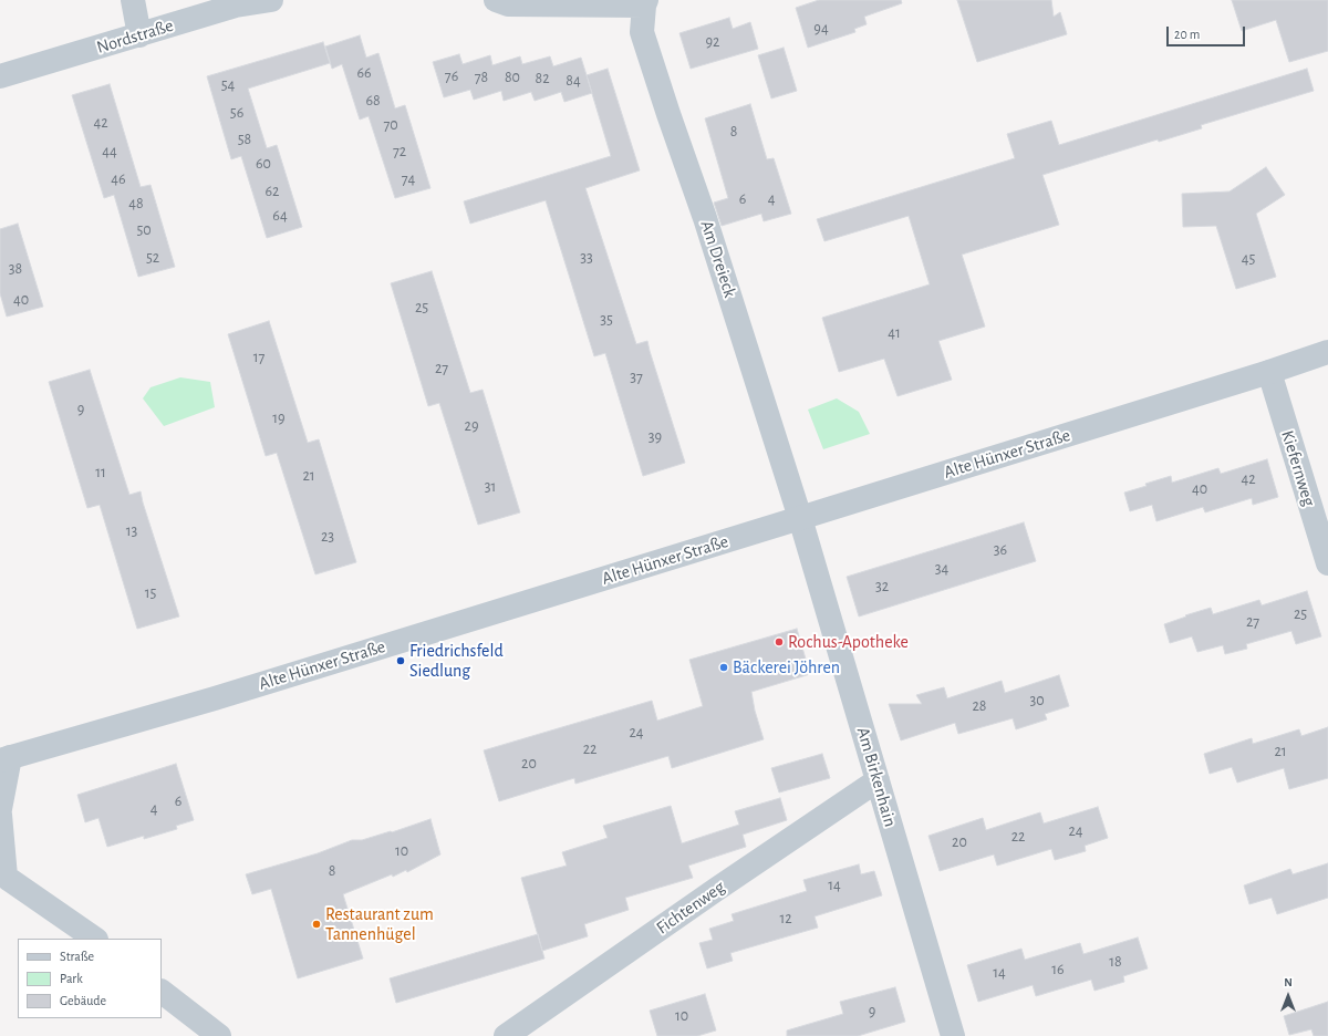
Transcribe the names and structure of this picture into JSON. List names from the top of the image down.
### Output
{
  "streets": {
    "street": [
      "Nordstraße",
      "Am Dreieck",
      "Alte Hünxer Straße",
      "Kiefernweg",
      "Am Birkenhain",
      "Fichtenweg"
    ]
  },
  "crossings": [
    ["Am Dreieck", "Alte Hünxer Straße"],
    ["Am Dreieck", "Am Birkenhain"],
    ["Alte Hünxer Straße", "Kiefernweg"],
    ["Alte Hünxer Straße", "Am Birkenhain"],
    ["Am Birkenhain", "Fichtenweg"]
  ],
  "places": [
    "Rochus-Apotheke",
    "Friedrichsfeld Siedlung",
    "Bäckerei Jöhren",
    "Restaurant zum Tannenhügel"
  ],
  "house_numbers": [
    "94",
    "92",
    "66",
    "76",
    "78",
    "80",
    "82",
    "84",
    "54",
    "68",
    "56",
    "42",
    "70",
    "8",
    "58",
    "44",
    "72",
    "60",
    "46",
    "74",
    "62",
    "6",
    "4",
    "48",
    "64",
    "50",
    "52",
    "33",
    "45",
    "38",
    "40",
    "25",
    "35",
    "41",
    "17",
    "27",
    "37",
    "9",
    "19",
    "29",
    "39",
    "11",
    "21",
    "42",
    "31",
    "40",
    "13",
    "23",
    "36",
    "34",
    "32",
    "15",
    "25",
    "27",
    "30",
    "28",
    "24",
    "22",
    "21",
    "20",
    "6",
    "4",
    "24",
    "22",
    "20",
    "10",
    "8",
    "14",
    "12",
    "18",
    "16",
    "14",
    "9",
    "10"
  ],
  "legend": ["Straße", "Park", "Gebäude"],
  "scale_bar": "20 m",
  "north": "top"
}
